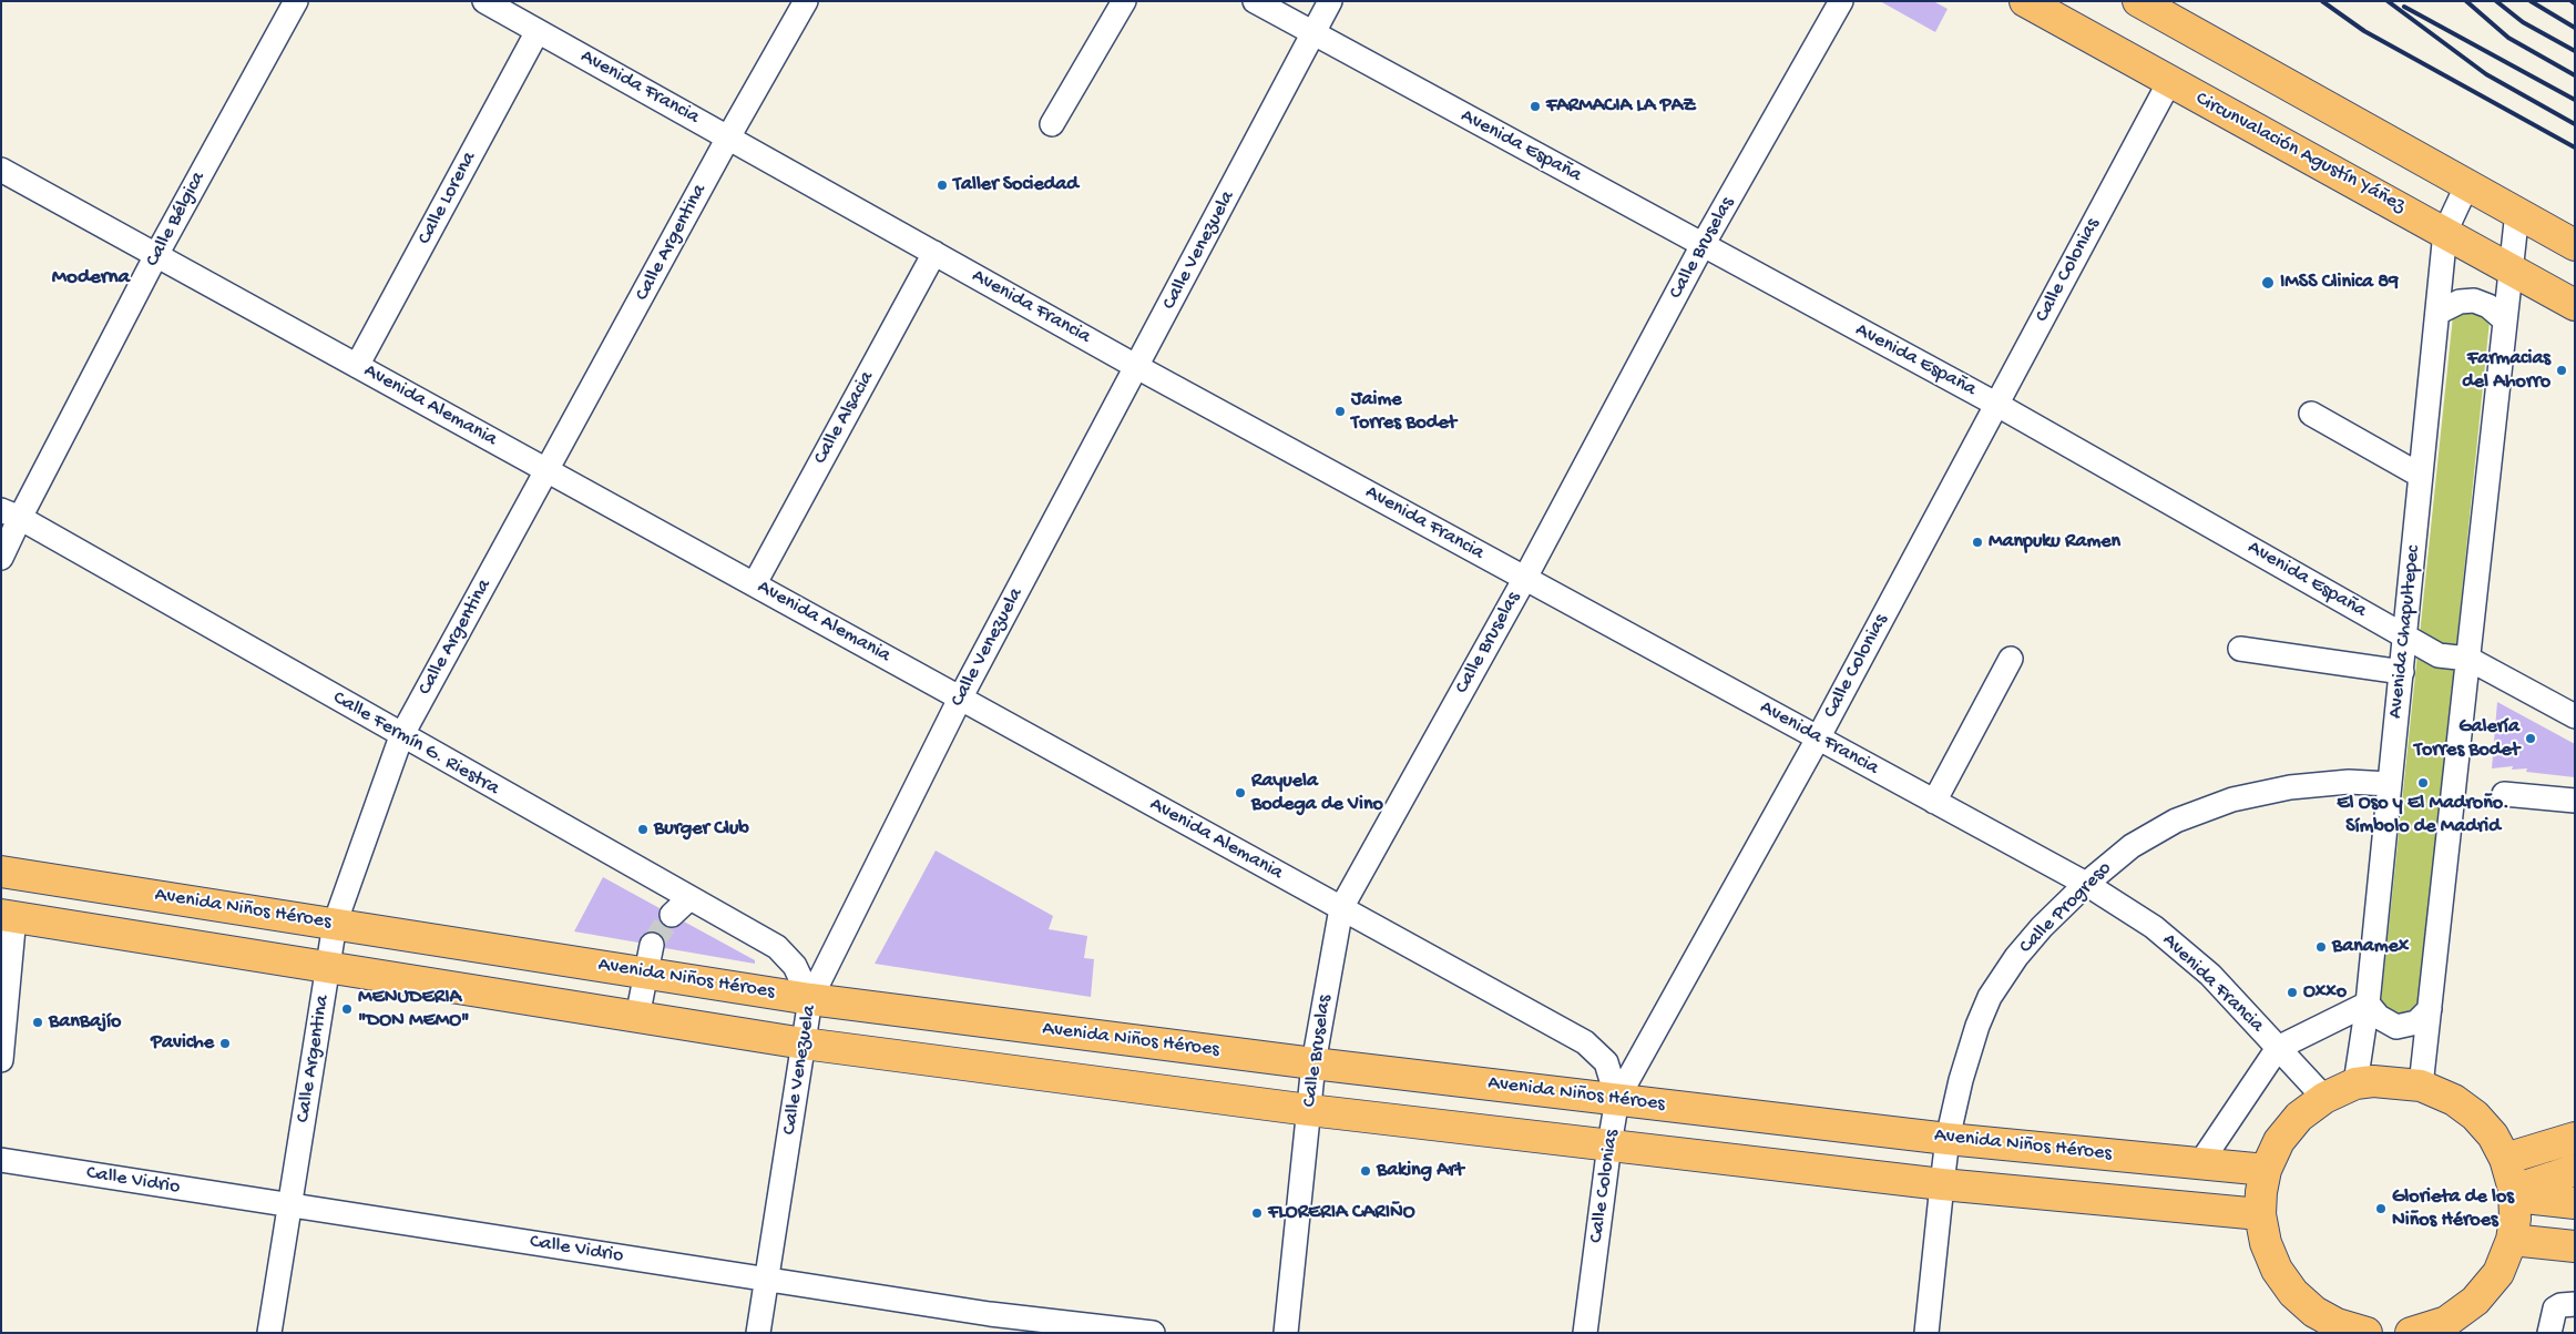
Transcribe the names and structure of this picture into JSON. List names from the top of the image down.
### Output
{
  "streets": {
    "main road": ["Circunvalación Agustín Yáñez", "Avenida Niños Héroes"],
    "street": [
      "Avenida Francia",
      "Avenida España",
      "Calle Lorena",
      "Calle Bélgica",
      "Calle Argentina",
      "Calle Bruselas",
      "Calle Venezuela",
      "Calle Colonias",
      "Avenida Alemania",
      "Calle Alsacia",
      "Avenida Chapultepec",
      "Calle Fermín G. Riestra",
      "Calle Progreso",
      "Calle Vidrio"
    ]
  },
  "crossings": [
    ["Avenida Francia", "Calle Lorena"],
    ["Avenida Francia", "Calle Argentina"],
    ["Avenida Francia", "Calle Bruselas"],
    ["Avenida Francia", "Calle Venezuela"],
    ["Avenida Francia", "Calle Colonias"],
    ["Avenida Francia", "Calle Alsacia"],
    ["Avenida Francia", "Calle Progreso"],
    ["Avenida España", "Calle Bruselas"],
    ["Avenida España", "Calle Venezuela"],
    ["Avenida España", "Calle Colonias"],
    ["Avenida España", "Avenida Chapultepec"],
    ["Circunvalación Agustín Yáñez", "Calle Colonias"],
    ["Circunvalación Agustín Yáñez", "Avenida Chapultepec"],
    ["Calle Lorena", "Avenida Alemania"],
    ["Calle Bélgica", "Avenida Alemania"],
    ["Calle Bélgica", "Calle Fermín G. Riestra"],
    ["Calle Argentina", "Avenida Alemania"],
    ["Calle Argentina", "Calle Fermín G. Riestra"],
    ["Calle Argentina", "Avenida Niños Héroes"],
    ["Calle Argentina", "Calle Vidrio"],
    ["Calle Bruselas", "Avenida Alemania"],
    ["Calle Bruselas", "Avenida Niños Héroes"],
    ["Calle Venezuela", "Avenida Alemania"],
    ["Calle Venezuela", "Calle Fermín G. Riestra"],
    ["Calle Venezuela", "Avenida Niños Héroes"],
    ["Calle Venezuela", "Calle Vidrio"],
    ["Calle Colonias", "Avenida Alemania"],
    ["Calle Colonias", "Avenida Niños Héroes"],
    ["Avenida Alemania", "Calle Alsacia"],
    ["Avenida Alemania", "Avenida Niños Héroes"],
    ["Avenida Chapultepec", "Calle Progreso"],
    ["Calle Fermín G. Riestra", "Avenida Niños Héroes"],
    ["Calle Progreso", "Avenida Niños Héroes"]
  ],
  "districts": ["Moderna"],
  "places": [
    "FARMACIA LA PAZ",
    "Taller Sociedad",
    "IMSS Clinica 89",
    "Farmacias del Ahorro",
    "Jaime Torres Bodet",
    "Manpuku Ramen",
    "Galería Torres Bodet",
    "El Oso y El Madroño. Símbolo de Madrid",
    "Rayuela Bodega de Vino",
    "Burger Club",
    "Banamex",
    "Oxxo",
    "MENUDERIA \"DON MEMO\"",
    "BanBajío",
    "Paviche",
    "Baking Art",
    "Glorieta de los Niños Héroes",
    "FLORERIA CARIÑO"
  ]
}
